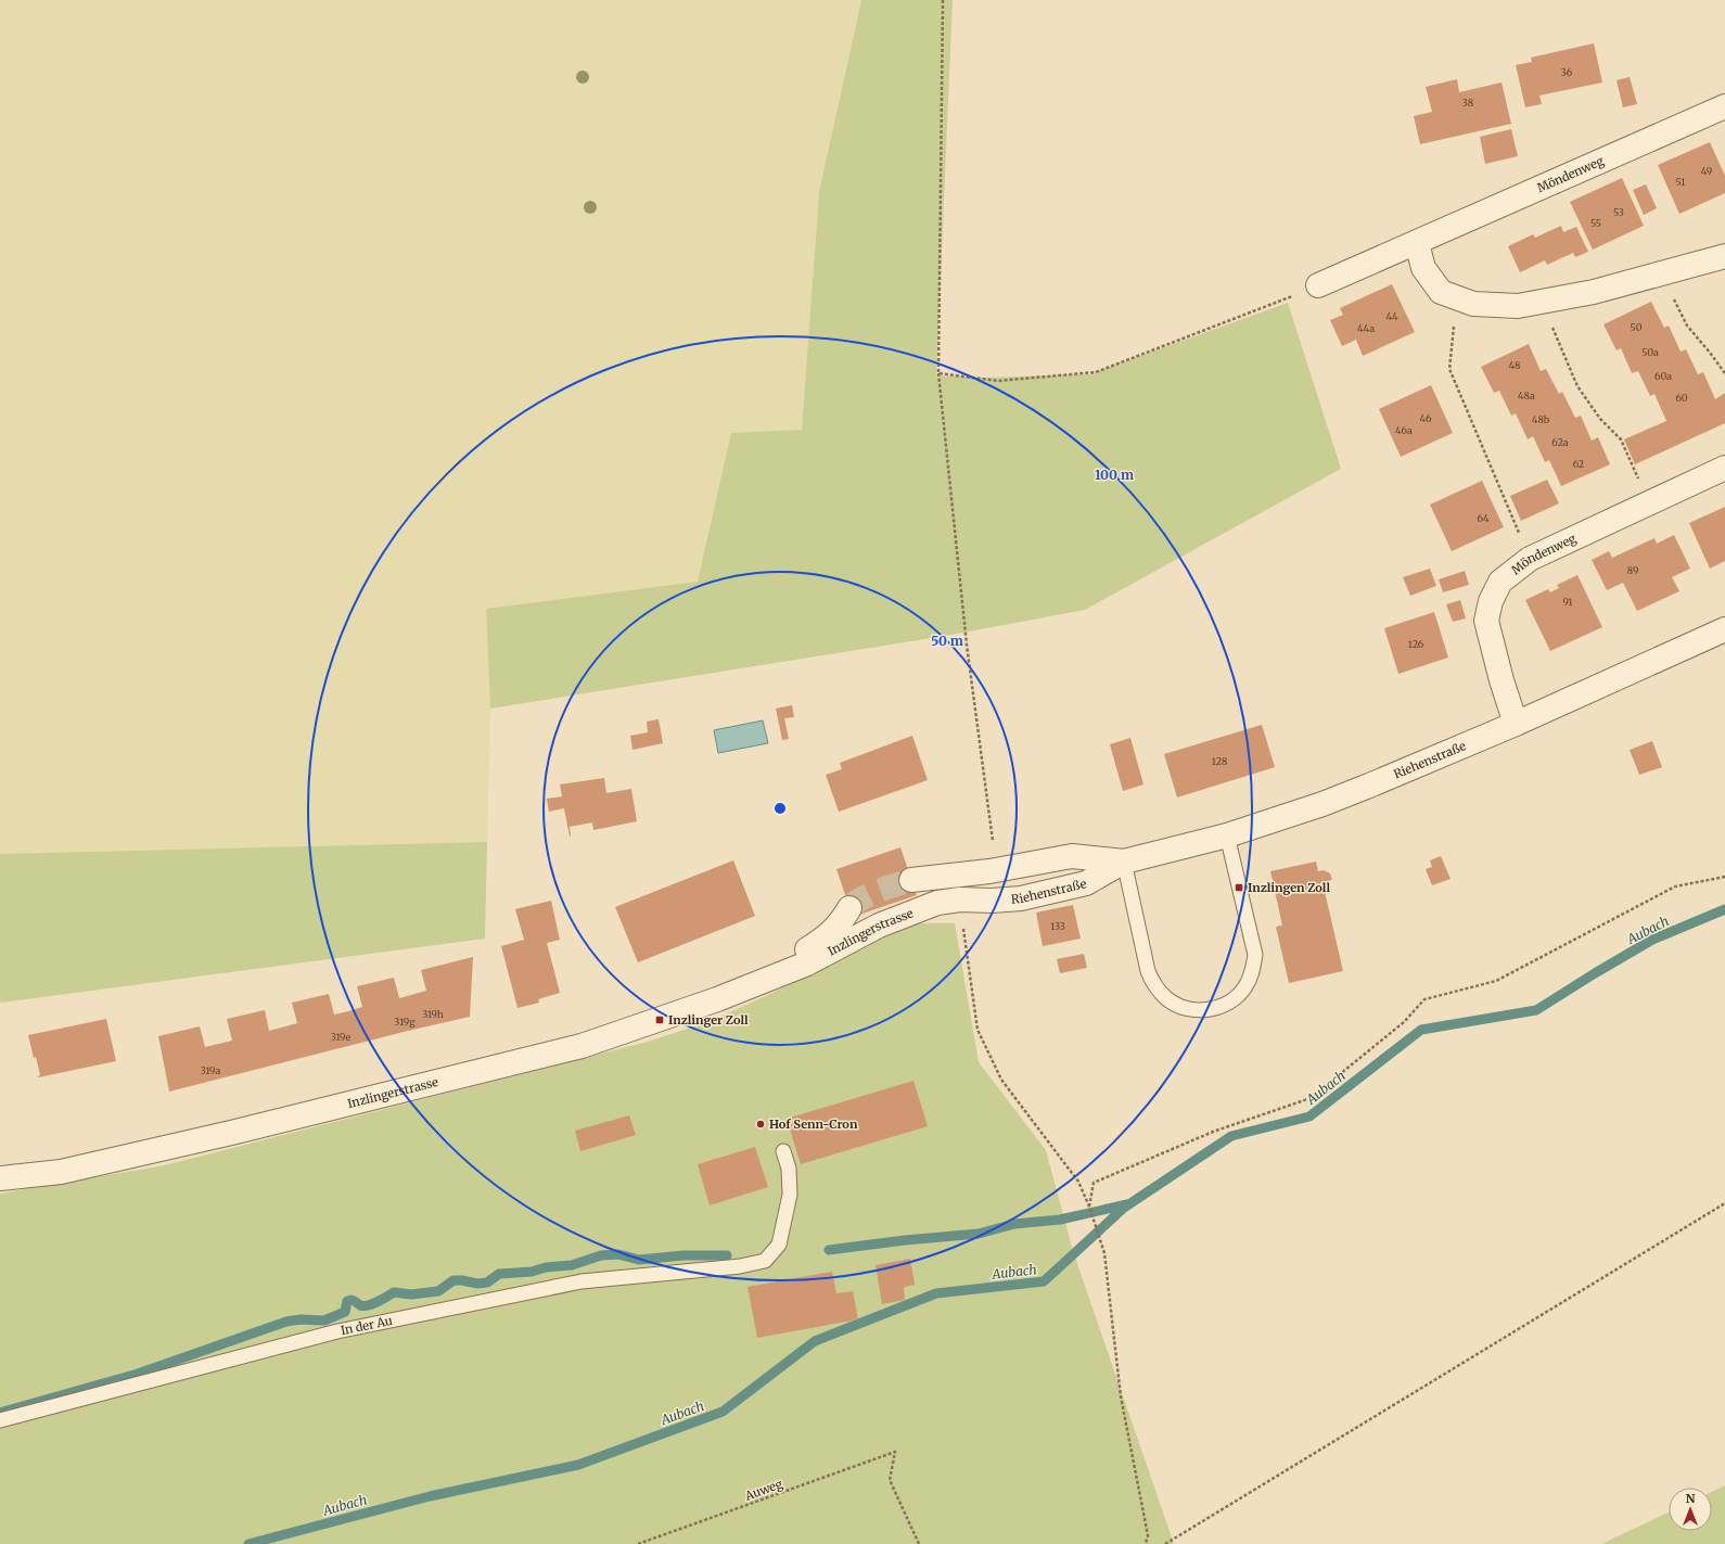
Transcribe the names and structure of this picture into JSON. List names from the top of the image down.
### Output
{
  "streets": {
    "street": ["Möndenweg", "Riehenstraße", "Inzlingerstrasse"],
    "lane": ["In der Au"],
    "path": ["Auweg"]
  },
  "crossings": [
    ["Möndenweg", "Riehenstraße"],
    ["Riehenstraße", "Inzlingerstrasse"]
  ],
  "water": ["Aubach"],
  "places": {
    "transit": ["Inzlingen Zoll", "Inzlinger Zoll"],
    "other": ["Hof Senn-Cron"]
  },
  "house_numbers": [
    "36",
    "38",
    "49",
    "51",
    "53",
    "55",
    "44",
    "50",
    "44a",
    "50a",
    "48",
    "60a",
    "48a",
    "60",
    "46",
    "48b",
    "46a",
    "62a",
    "62",
    "64",
    "89",
    "91",
    "126",
    "128",
    "133",
    "319h",
    "319g",
    "319e",
    "319a"
  ],
  "north": "top",
  "rings": ["100 m", "50 m"]
}
